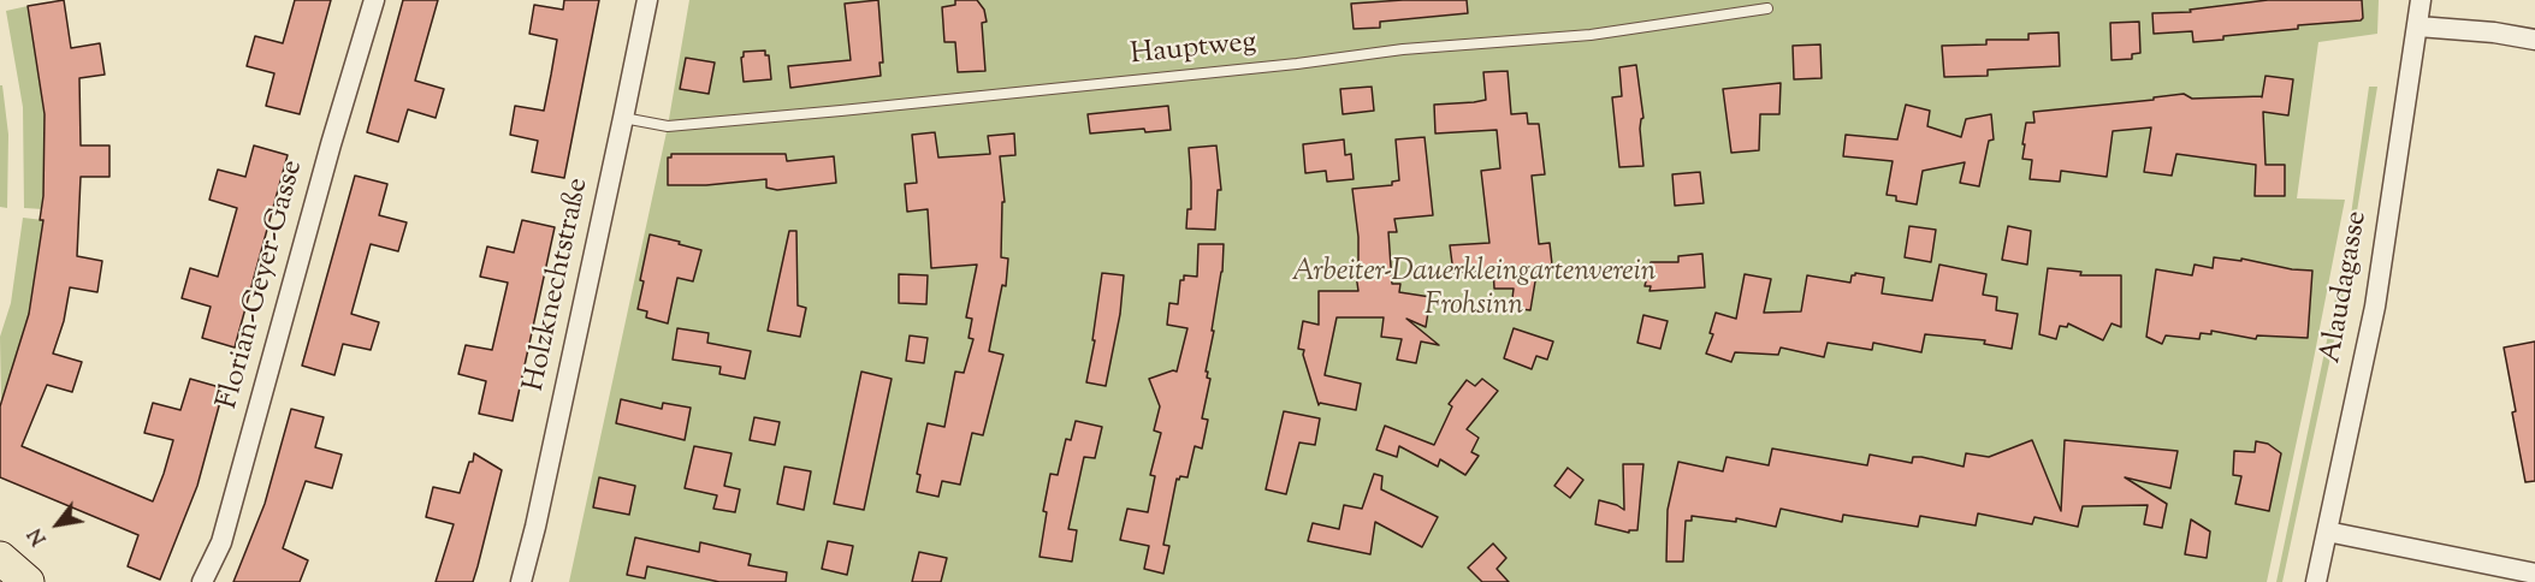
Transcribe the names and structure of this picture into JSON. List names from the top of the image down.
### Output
{
  "streets": {
    "street": ["Florian-Geyer-Gasse", "Holzknechtstraße", "Alaudagasse"],
    "lane": ["Hauptweg"]
  },
  "crossings": [
    ["Hauptweg", "Holzknechtstraße"]
  ],
  "parks": ["Arbeiter-Dauerkleingartenverein Frohsinn"],
  "north": "bottom left"
}
